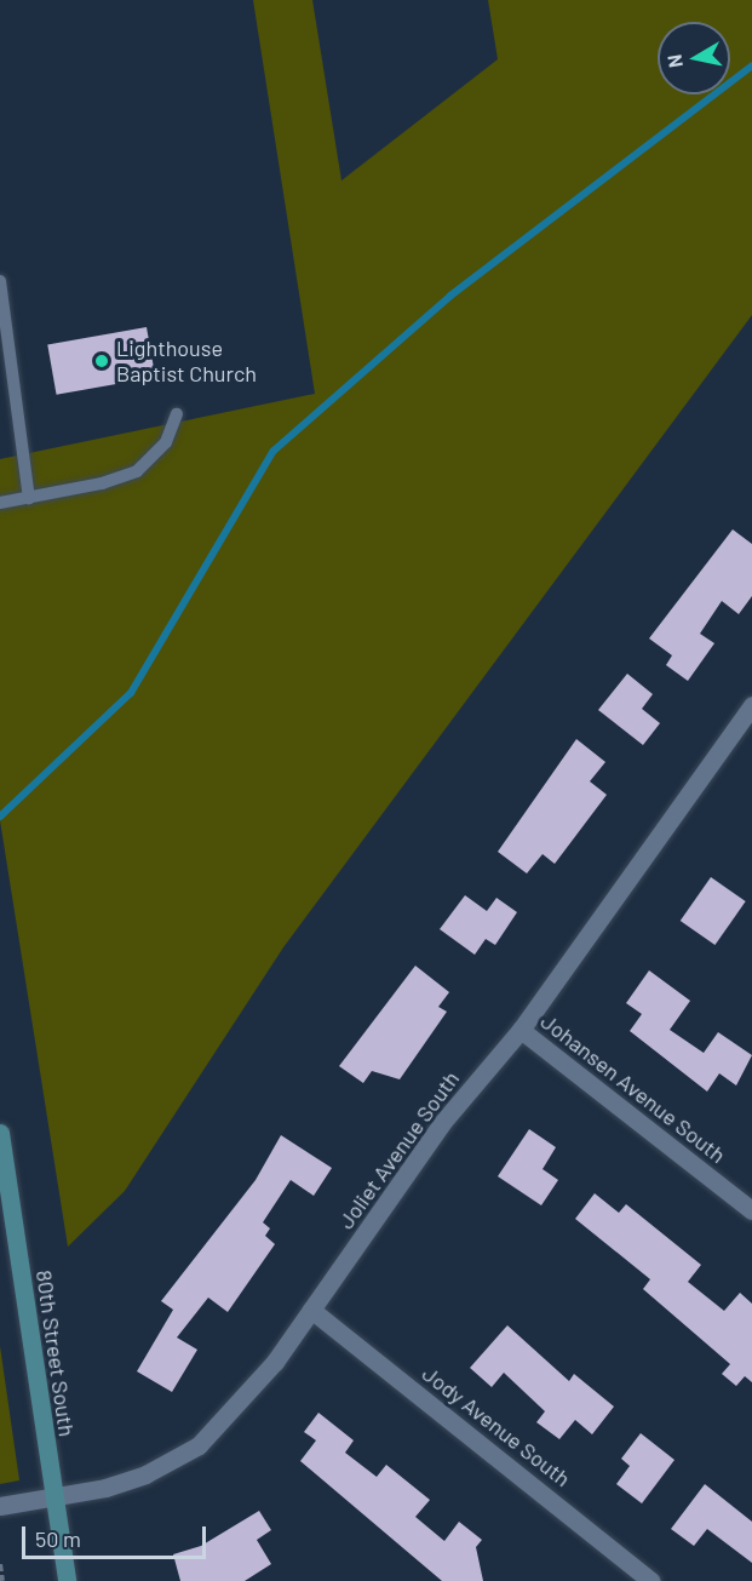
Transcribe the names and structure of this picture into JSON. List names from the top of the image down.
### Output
{
  "streets": {
    "main road": ["80th Street South"],
    "street": ["Johansen Avenue South", "Joliet Avenue South", "Jody Avenue South"]
  },
  "crossings": [
    ["Johansen Avenue South", "Joliet Avenue South"],
    ["Joliet Avenue South", "80th Street South"],
    ["Joliet Avenue South", "Jody Avenue South"]
  ],
  "places": ["Lighthouse Baptist Church"],
  "scale_bar": "50 m",
  "north": "left"
}
